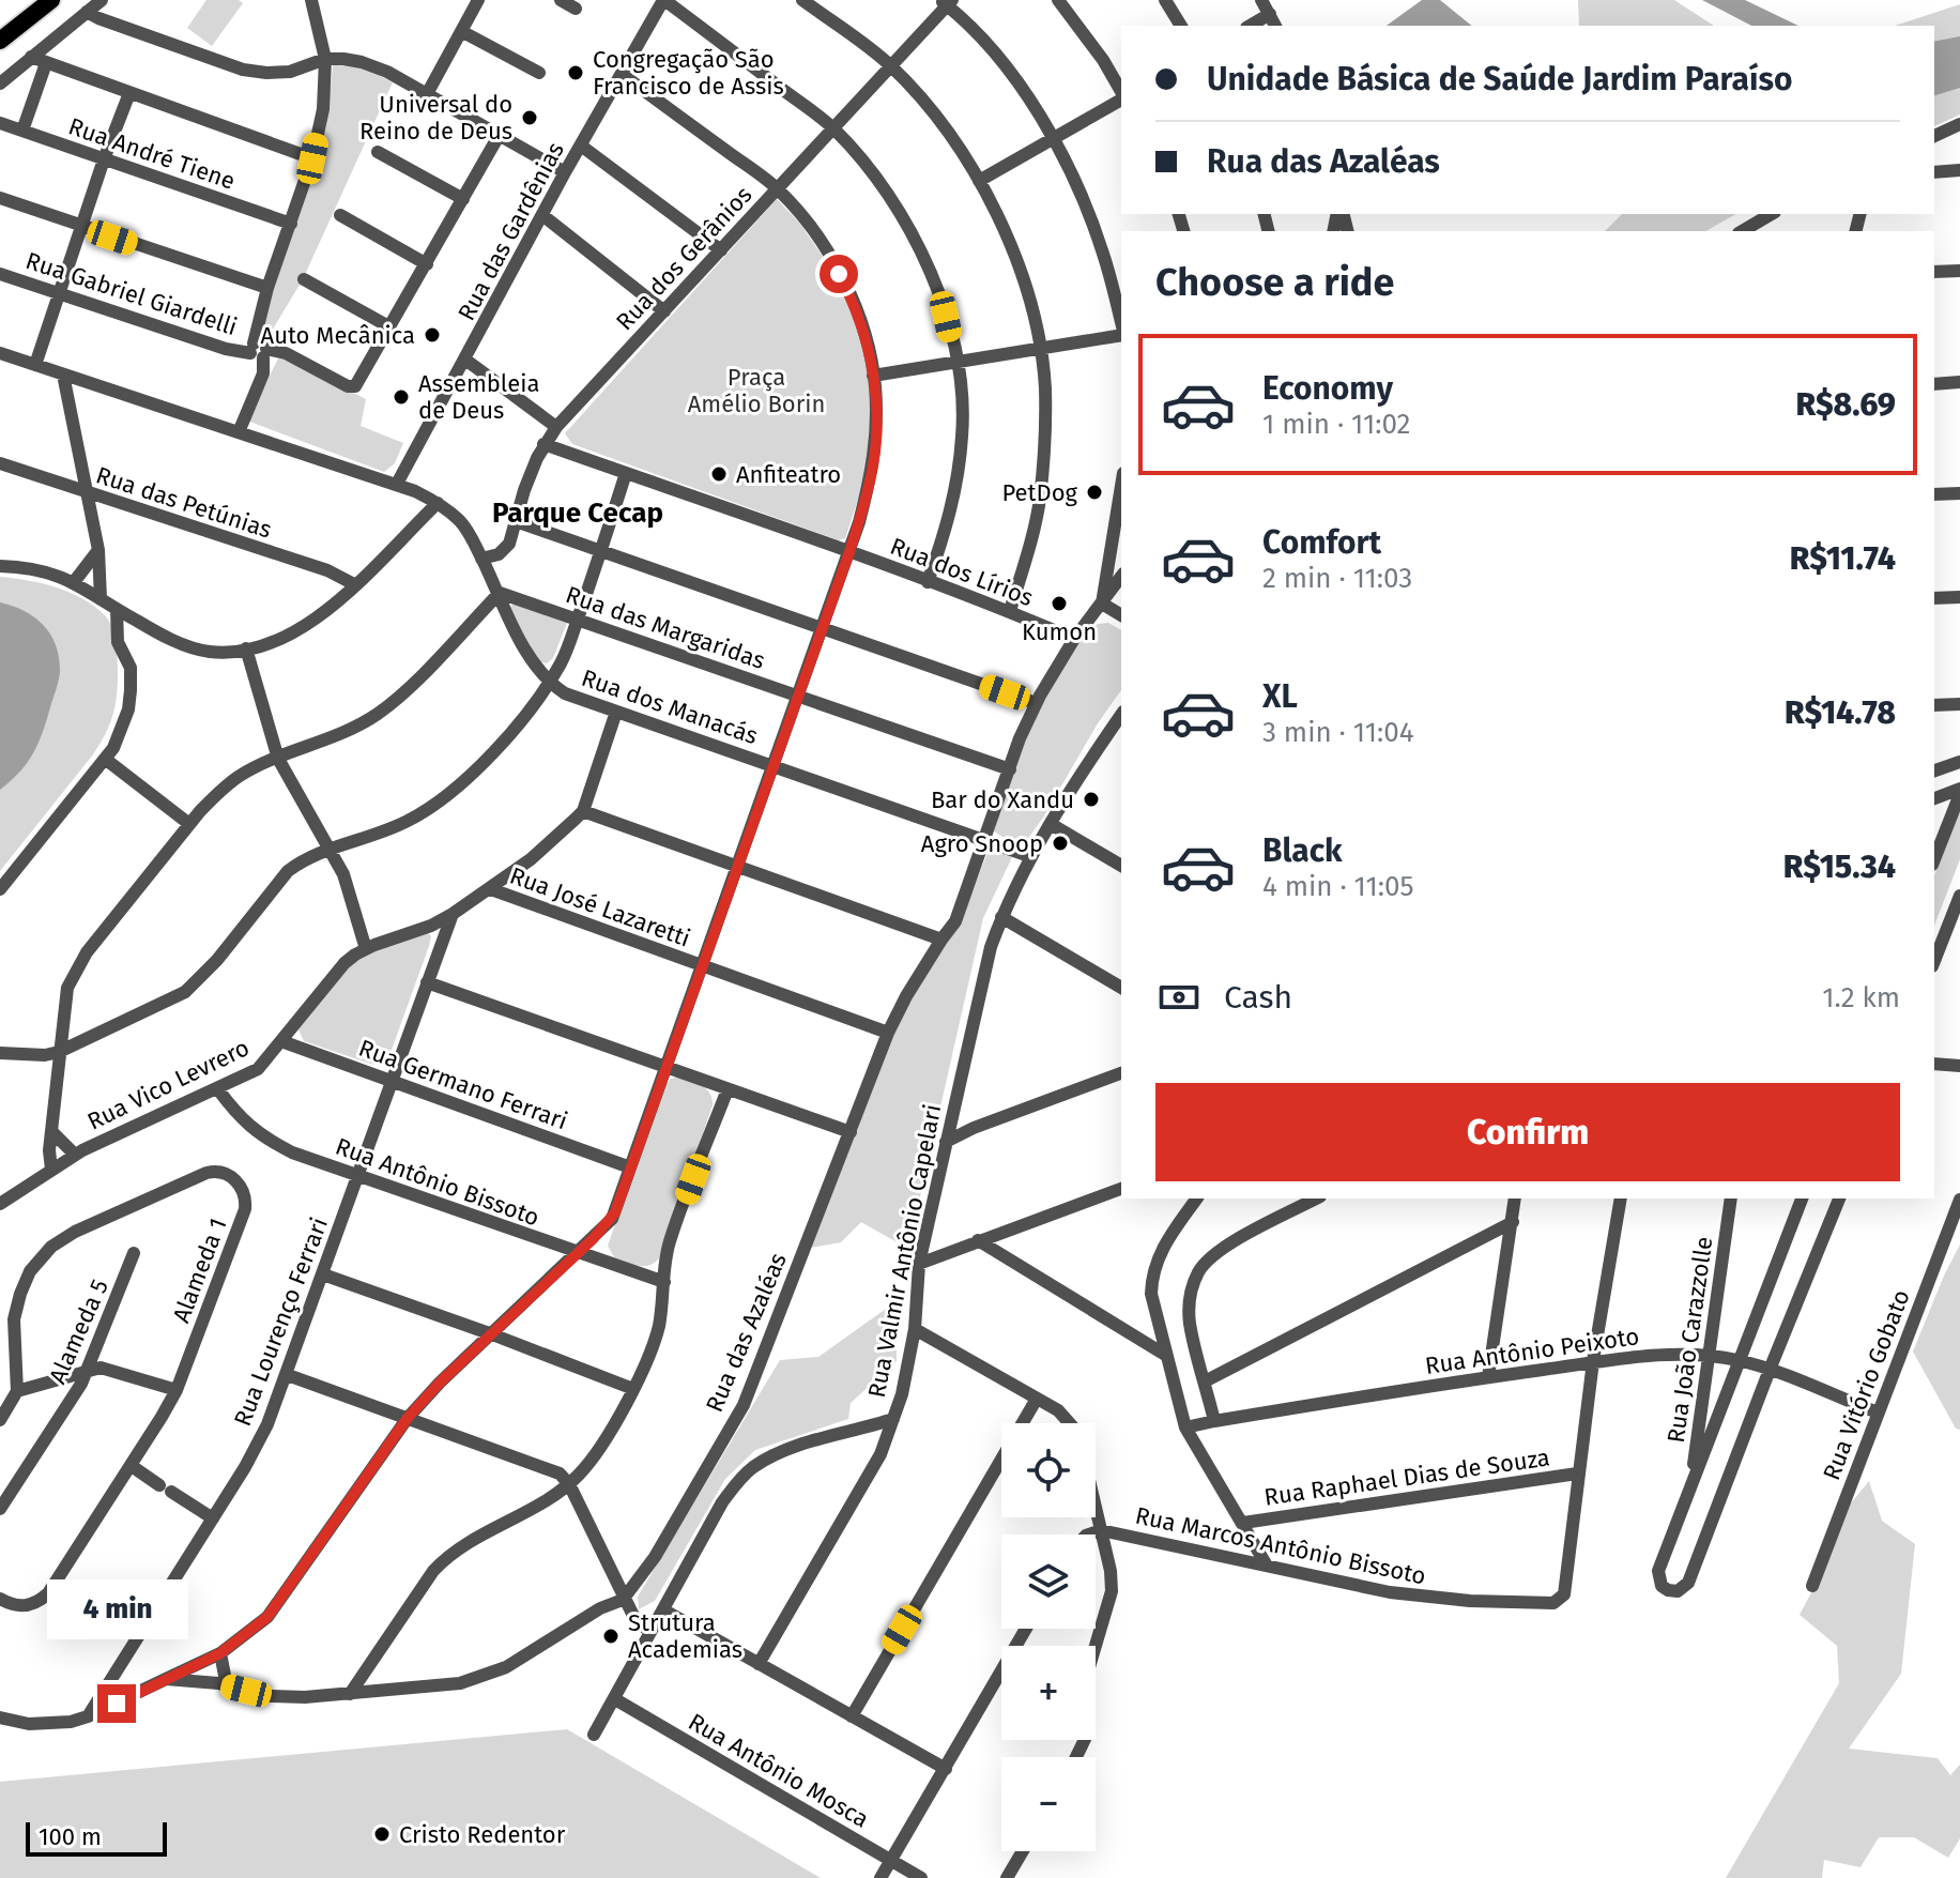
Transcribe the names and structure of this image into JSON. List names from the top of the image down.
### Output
{
  "streets": {
    "street": [
      "Rua André Tiene",
      "Rua das Gardênias",
      "Rua dos Gerânios",
      "Rua Gabriel Giardelli",
      "Rua das Petúnias",
      "Rua dos Lírios",
      "Rua das Margaridas",
      "Rua dos Manacás",
      "Rua José Lazaretti",
      "Rua Vico Levrero",
      "Rua Germano Ferrari",
      "Rua Antônio Bissoto",
      "Rua Valmir Antônio Capelari",
      "Alameda 1",
      "Rua Lourenço Ferrari",
      "Alameda 5",
      "Rua das Azaléas",
      "Rua João Carazzolle",
      "Rua Antônio Peixoto",
      "Rua Vitório Gobato",
      "Rua Raphael Dias de Souza",
      "Rua Marcos Antônio Bissoto",
      "Rua Antônio Mosca"
    ]
  },
  "crossings": [
    ["Rua das Gardênias", "Rua dos Manacás"],
    ["Rua dos Gerânios", "Rua dos Lírios"],
    ["Rua dos Gerânios", "Rua dos Manacás"],
    ["Rua dos Lírios", "Rua das Azaléas"],
    ["Rua das Margaridas", "Rua dos Manacás"],
    ["Rua das Margaridas", "Rua das Azaléas"],
    ["Rua dos Manacás", "Rua Vico Levrero"],
    ["Rua dos Manacás", "Rua Valmir Antônio Capelari"],
    ["Rua dos Manacás", "Rua das Azaléas"],
    ["Rua José Lazaretti", "Rua Vico Levrero"],
    ["Rua José Lazaretti", "Rua das Azaléas"],
    ["Rua Vico Levrero", "Rua Germano Ferrari"],
    ["Rua Vico Levrero", "Rua Antônio Bissoto"],
    ["Rua Vico Levrero", "Rua Lourenço Ferrari"],
    ["Rua Germano Ferrari", "Rua Lourenço Ferrari"],
    ["Rua Antônio Bissoto", "Rua Lourenço Ferrari"],
    ["Rua Valmir Antônio Capelari", "Rua Antônio Mosca"],
    ["Rua João Carazzolle", "Rua Antônio Peixoto"],
    ["Rua Antônio Peixoto", "Rua Vitório Gobato"],
    ["Rua Raphael Dias de Souza", "Rua Marcos Antônio Bissoto"]
  ],
  "districts": ["Parque Cecap"],
  "parks": ["Praça Amélio Borin"],
  "places": [
    "Congregação São Francisco de Assis",
    "Universal do Reino de Deus",
    "Auto Mecânica",
    "Assembleia de Deus",
    "Anfiteatro",
    "PetDog",
    "Kumon",
    "Bar do Xandu",
    "Agro Snoop",
    "Strutura Academias",
    "Cristo Redentor"
  ],
  "scale_bar": "100 m",
  "page": {
    "banner": ["Unidade Básica de Saúde Jardim Paraíso", "Rua das Azaléas"],
    "heading": "Choose a ride",
    "list": [
      {
        "name": "Economy",
        "note": "1 min · 11:02",
        "value": "R$8.69"
      },
      {
        "name": "Comfort",
        "note": "2 min · 11:03",
        "value": "R$11.74"
      },
      {
        "name": "XL",
        "note": "3 min · 11:04",
        "value": "R$14.78"
      },
      {
        "name": "Black",
        "note": "4 min · 11:05",
        "value": "R$15.34"
      }
    ],
    "pay": ["Cash", "1.2 km"],
    "buttons": "Confirm",
    "map_buttons": ["+", "−"],
    "bubble": "4 min",
    "scale": "100 m"
  }
}
